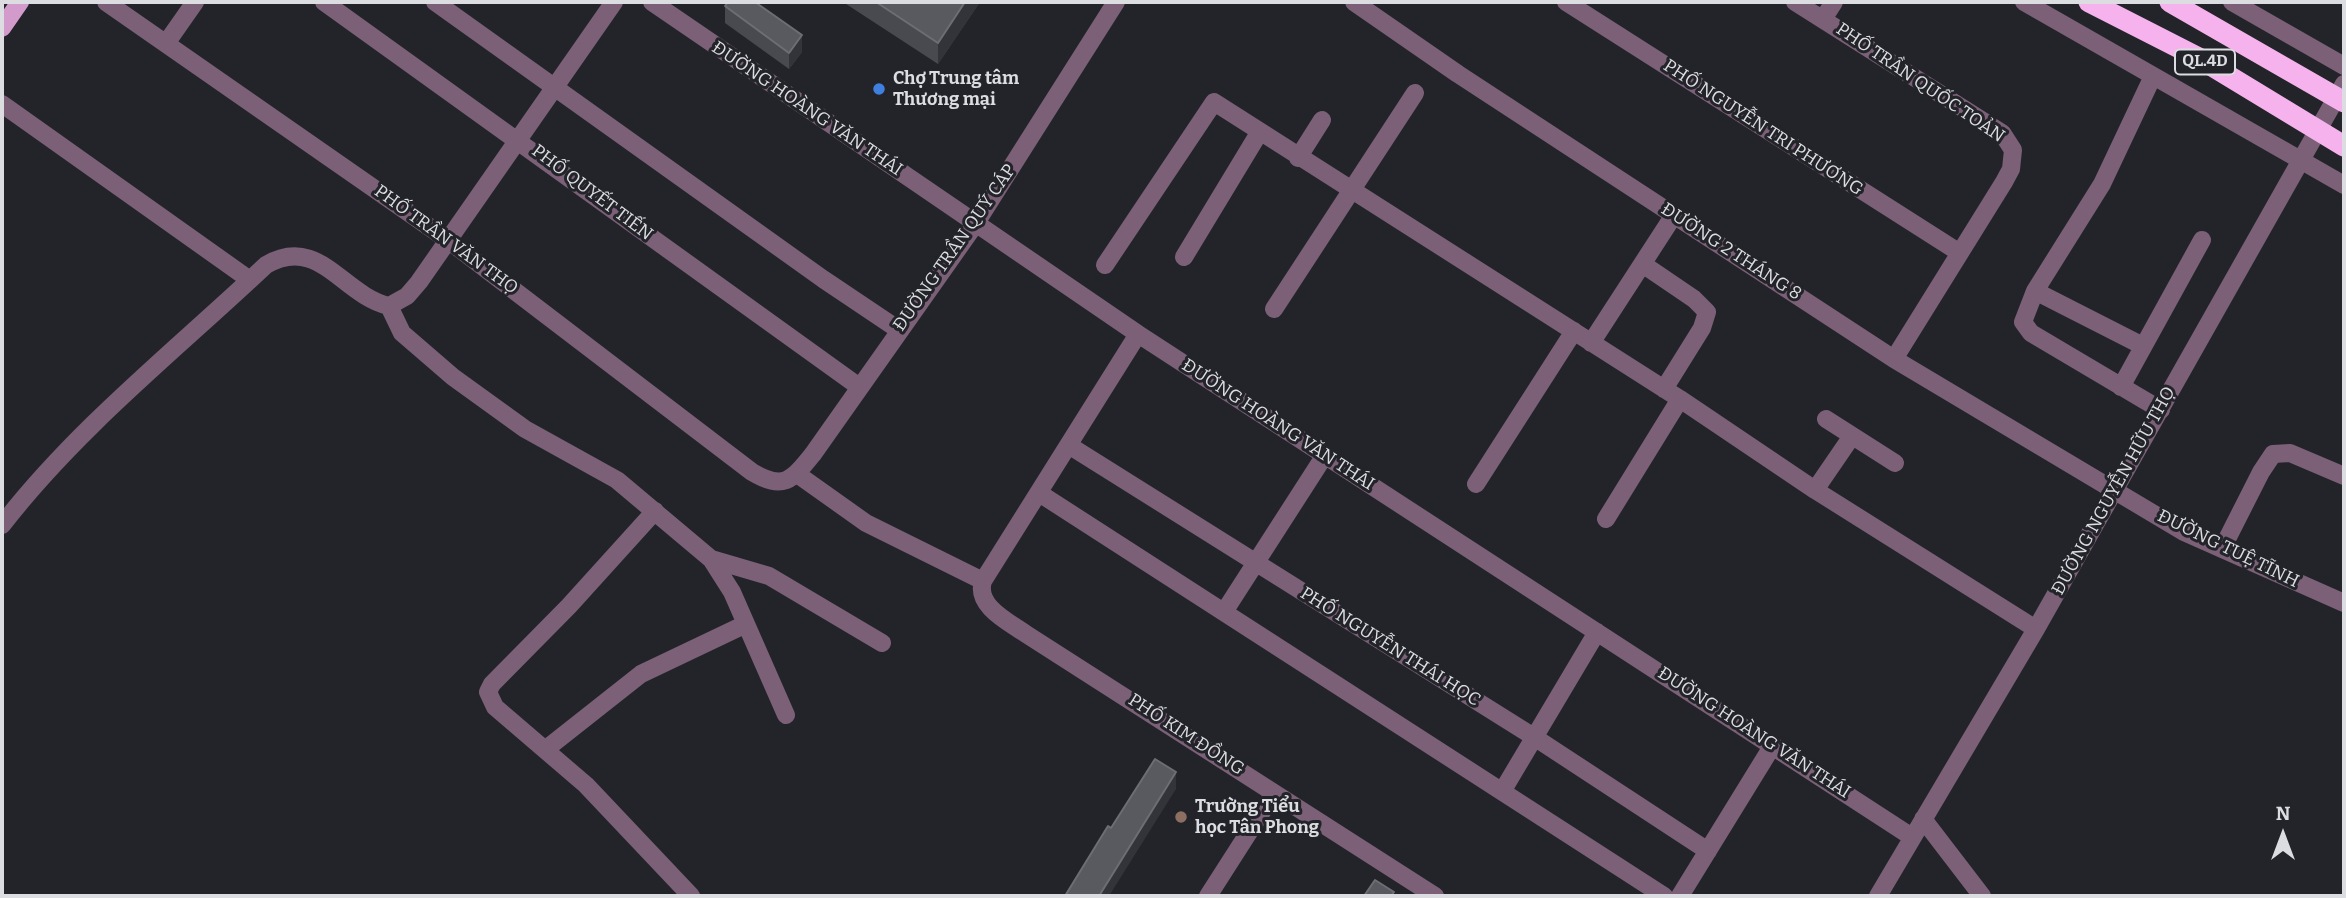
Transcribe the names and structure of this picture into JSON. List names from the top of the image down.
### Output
{
  "streets": {
    "highway": ["QL.4D"],
    "street": [
      "PHỐ TRẦN QUỐC TOẢN",
      "ĐƯỜNG HOÀNG VĂN THÁI",
      "PHỐ NGUYỄN TRI PHƯƠNG",
      "PHỐ QUYẾT TIẾN",
      "PHỐ TRẦN VĂN THỌ",
      "ĐƯỜNG TRẦN QUÝ CÁP",
      "ĐƯỜNG 2 THÁNG 8",
      "ĐƯỜNG NGUYỄN HỮU THỌ",
      "ĐƯỜNG TUỆ TĨNH",
      "PHỐ NGUYỄN THÁI HỌC",
      "PHỐ KIM ĐỒNG"
    ]
  },
  "crossings": [
    ["QL.4D", "ĐƯỜNG NGUYỄN HỮU THỌ"],
    ["PHỐ TRẦN QUỐC TOẢN", "PHỐ NGUYỄN TRI PHƯƠNG"],
    ["PHỐ TRẦN QUỐC TOẢN", "ĐƯỜNG 2 THÁNG 8"],
    ["ĐƯỜNG HOÀNG VĂN THÁI", "ĐƯỜNG TRẦN QUÝ CÁP"],
    ["ĐƯỜNG HOÀNG VĂN THÁI", "ĐƯỜNG NGUYỄN HỮU THỌ"],
    ["PHỐ QUYẾT TIẾN", "ĐƯỜNG TRẦN QUÝ CÁP"],
    ["PHỐ TRẦN VĂN THỌ", "ĐƯỜNG TRẦN QUÝ CÁP"],
    ["ĐƯỜNG 2 THÁNG 8", "ĐƯỜNG NGUYỄN HỮU THỌ"],
    ["ĐƯỜNG 2 THÁNG 8", "ĐƯỜNG TUỆ TĨNH"],
    ["ĐƯỜNG NGUYỄN HỮU THỌ", "ĐƯỜNG TUỆ TĨNH"]
  ],
  "places": ["Chợ Trung tâm Thương mại", "Trường Tiểu học Tân Phong"],
  "north": "top"
}
